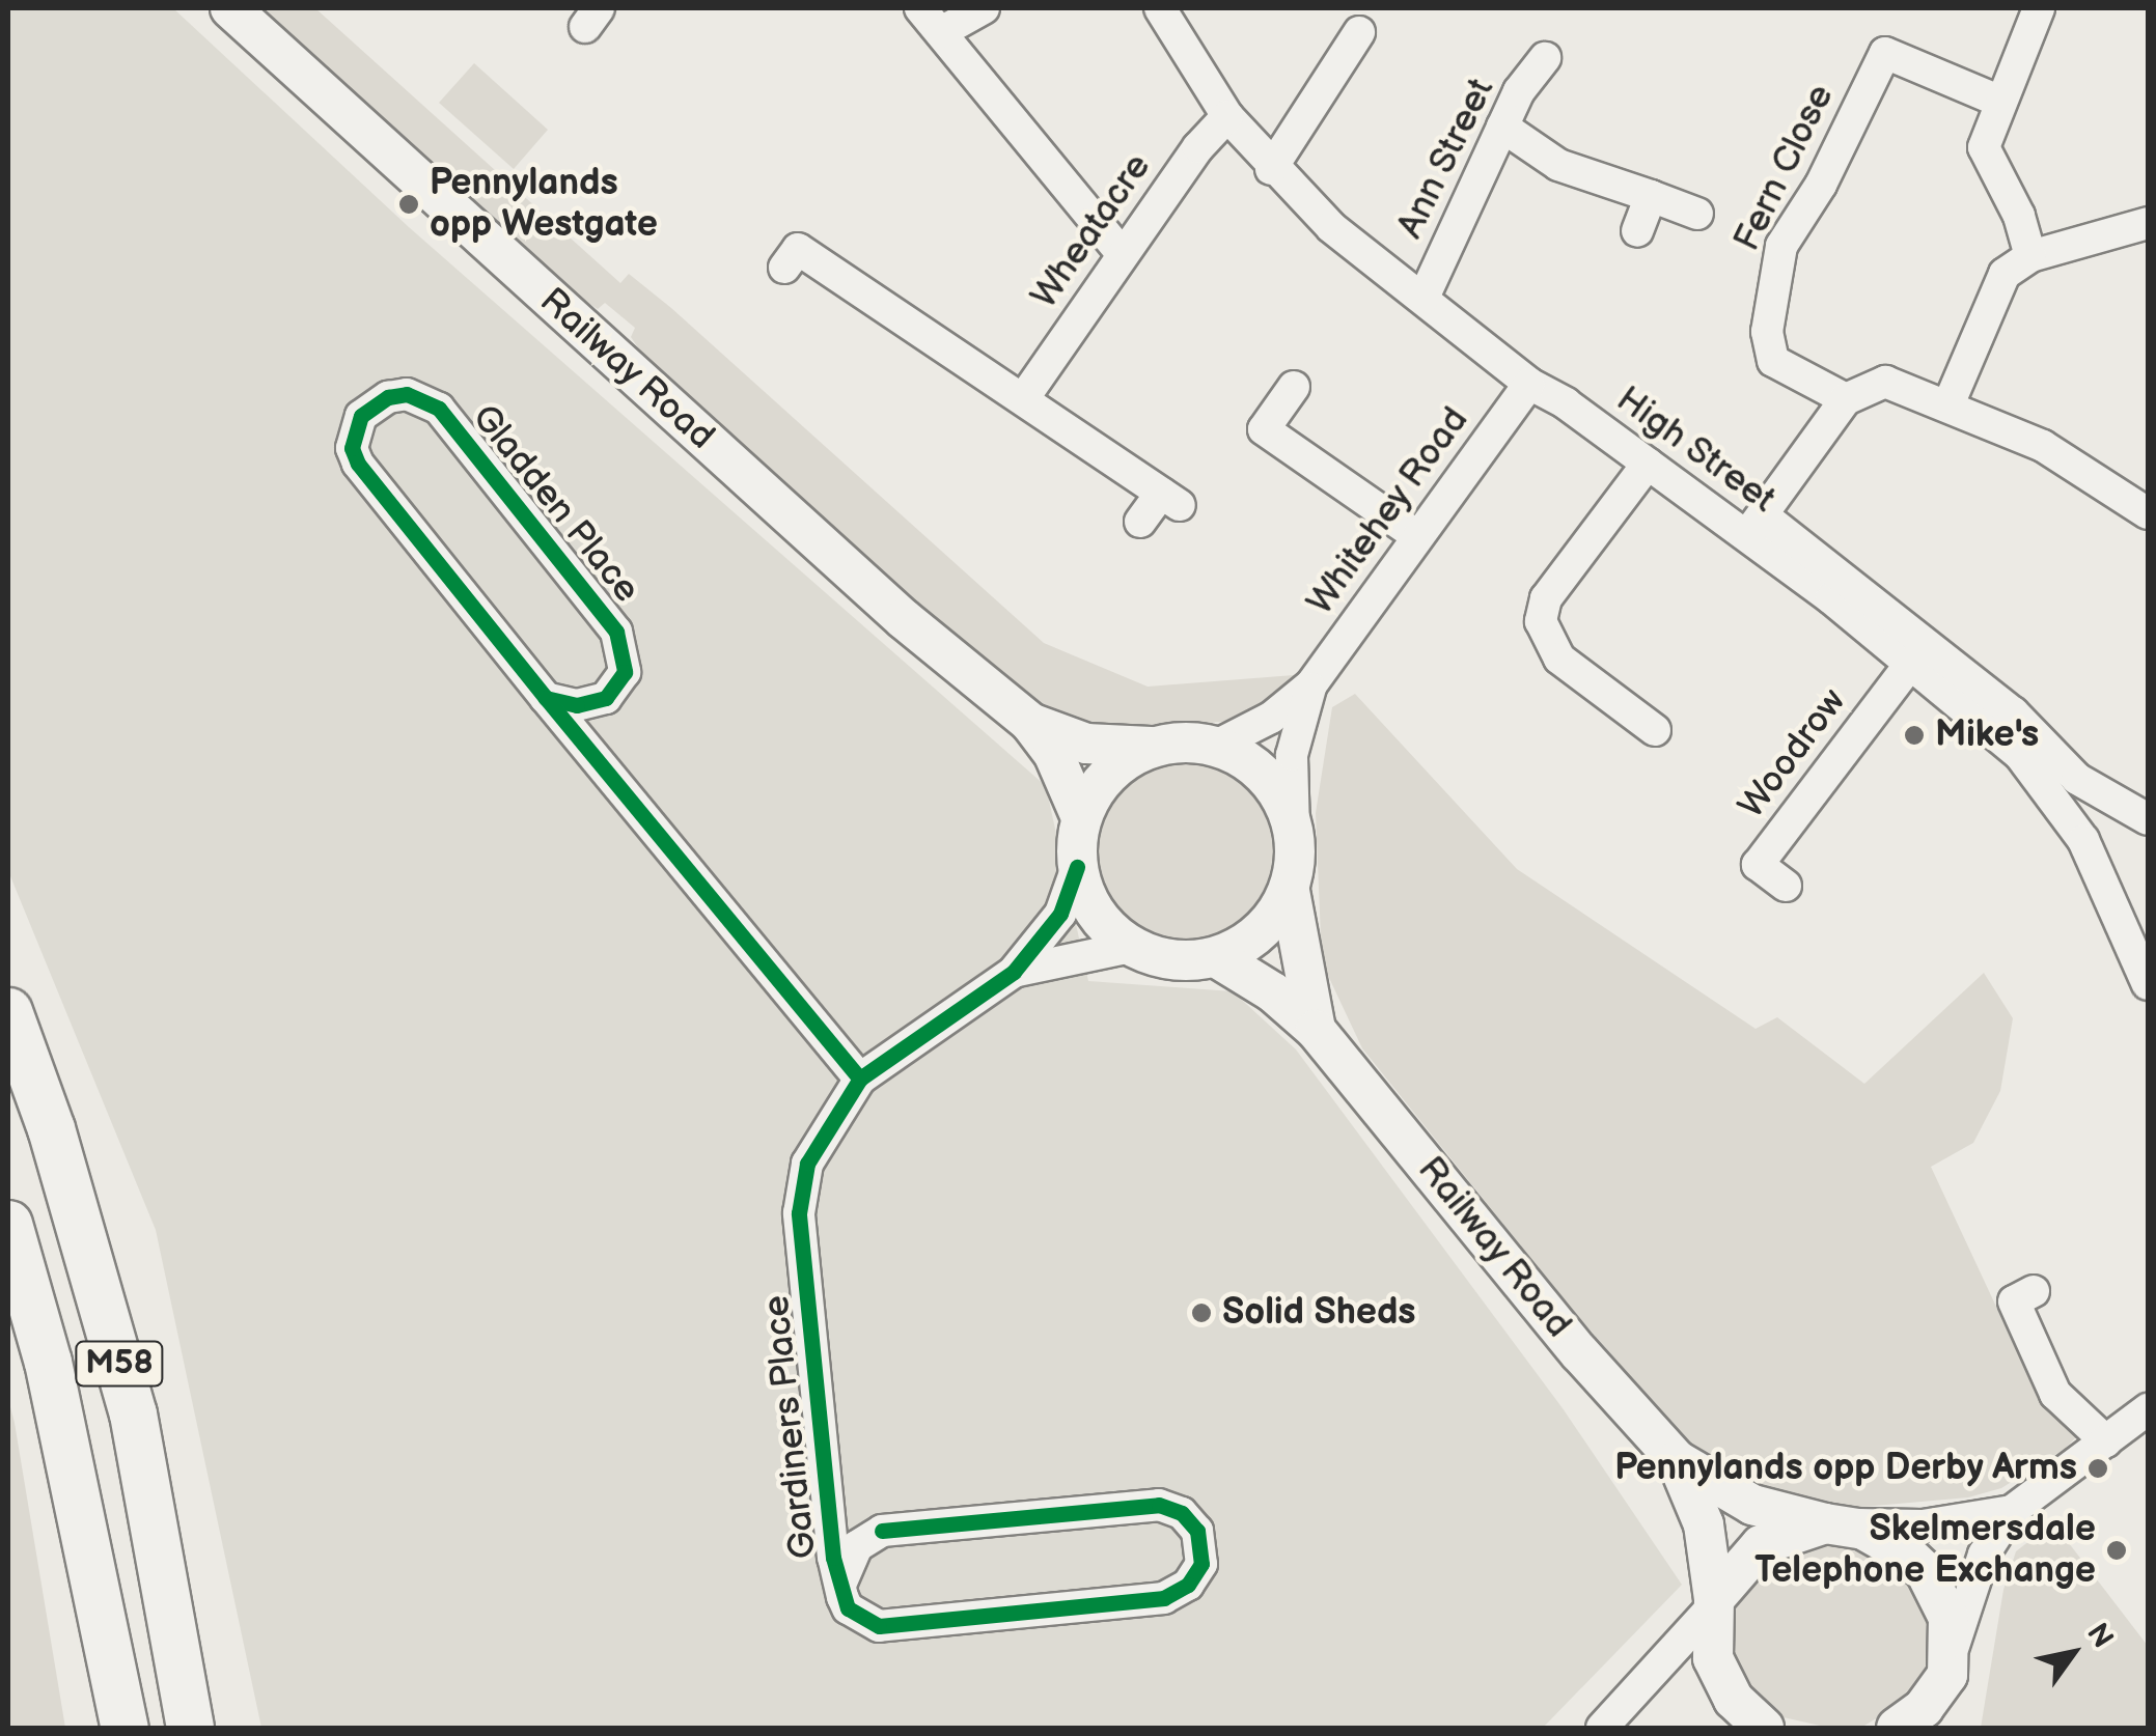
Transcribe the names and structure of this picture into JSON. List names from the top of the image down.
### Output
{
  "streets": {
    "highway": ["M58"],
    "main road": ["Railway Road"],
    "street": [
      "Ann Street",
      "Fern Close",
      "Wheatacre",
      "High Street",
      "Gladden Place",
      "Whitehey Road",
      "Woodrow",
      "Gardiners Place"
    ]
  },
  "crossings": [
    ["Ann Street", "High Street"],
    ["Wheatacre", "High Street"],
    ["Railway Road", "Gardiners Place"],
    ["High Street", "Whitehey Road"],
    ["High Street", "Woodrow"],
    ["Gladden Place", "Gardiners Place"]
  ],
  "places": [
    "Pennylands opp Westgate",
    "Mike's",
    "Solid Sheds",
    "Pennylands opp Derby Arms",
    "Skelmersdale Telephone Exchange"
  ],
  "north": "top right"
}
